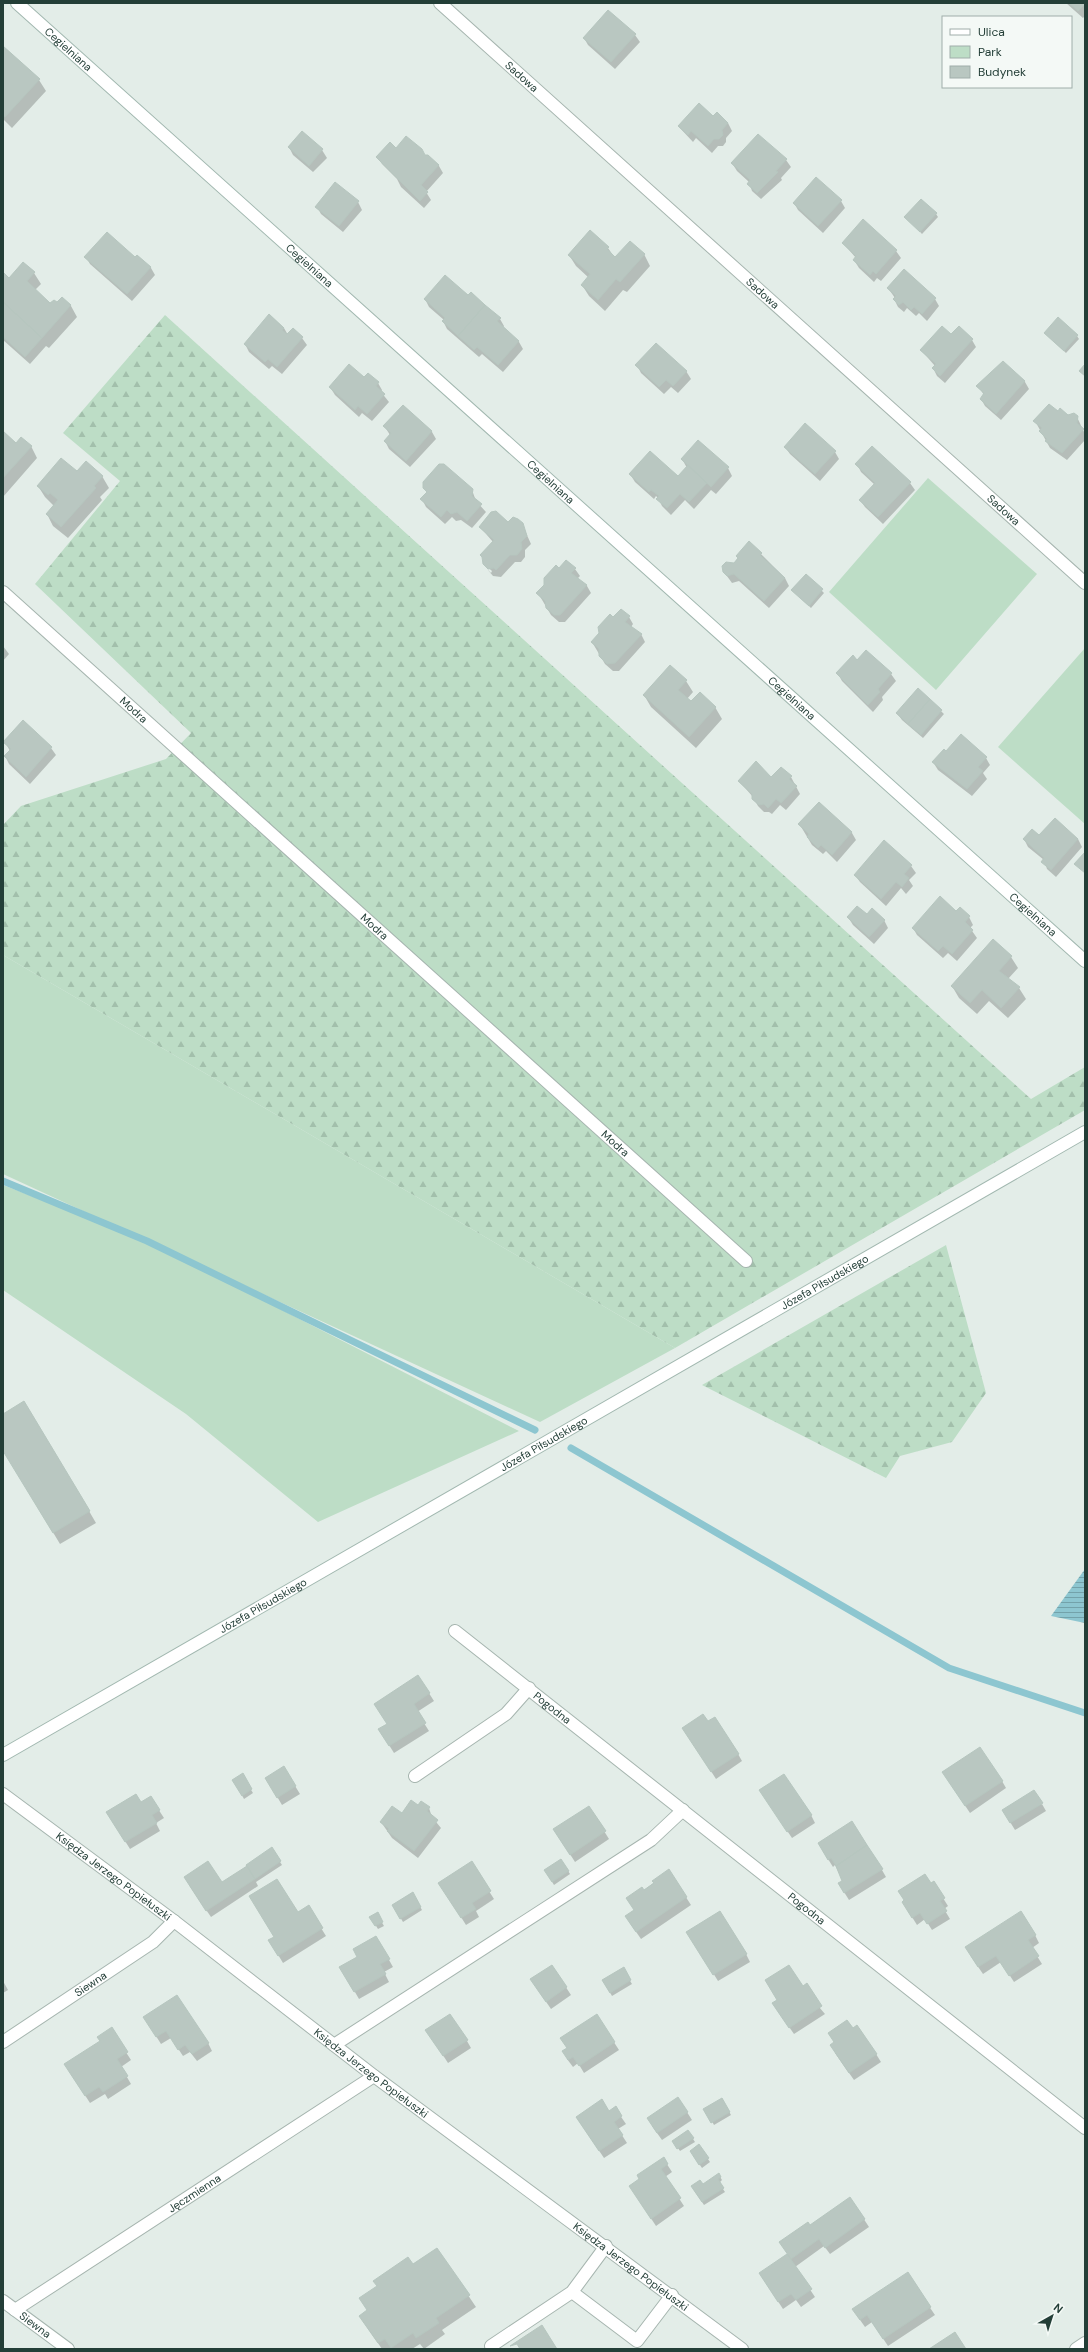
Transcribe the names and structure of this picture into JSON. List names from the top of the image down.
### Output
{
  "streets": {
    "street": [
      "Cegielniana",
      "Sadowa",
      "Modra",
      "Józefa Piłsudskiego",
      "Pogodna",
      "Księdza Jerzego Popiełuszki",
      "Siewna",
      "Jęczmienna"
    ]
  },
  "crossings": [
    ["Księdza Jerzego Popiełuszki", "Siewna"],
    ["Księdza Jerzego Popiełuszki", "Jęczmienna"],
    ["Siewna", "Jęczmienna"]
  ],
  "legend": ["Ulica", "Park", "Budynek"],
  "north": "top right"
}
